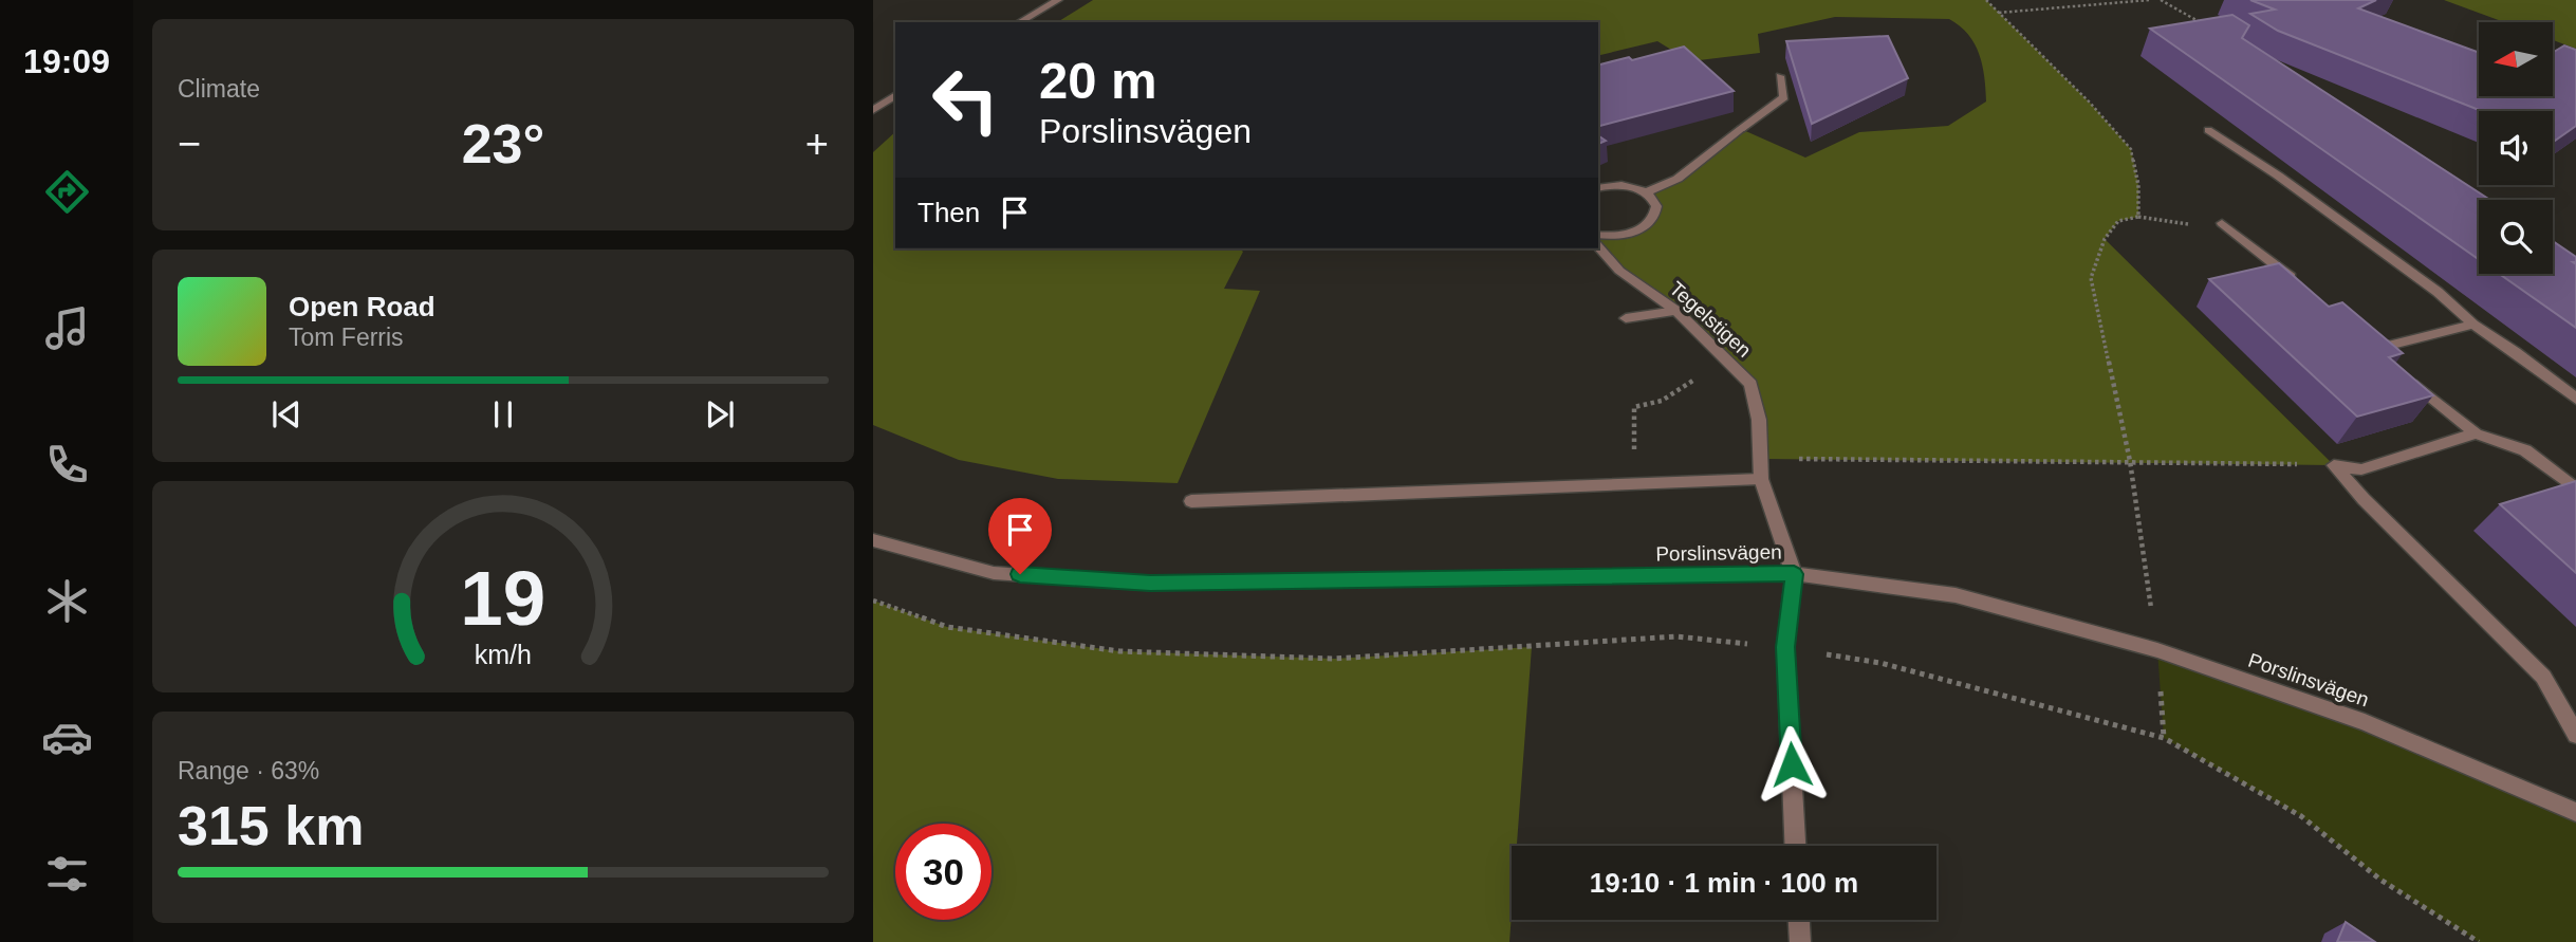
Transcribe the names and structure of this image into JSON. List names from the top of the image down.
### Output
{
  "streets": {
    "street": ["Tegelstigen", "Porslinsvägen"]
  },
  "crossings": [
    ["Tegelstigen", "Porslinsvägen"]
  ],
  "north": "left",
  "page": {
    "tabs": "19:09",
    "tile": [
      "Climate",
      ["Range · 63%", "315 km"]
    ],
    "turn": ["20 m", "Porslinsvägen"],
    "heat": ["−", "23°", "+"],
    "then": "Then",
    "song": ["Open Road", "Tom Ferris"],
    "limit": "30",
    "trip": "19:10 · 1 min · 100 m",
    "gauge": ["19", "km/h"]
  }
}
